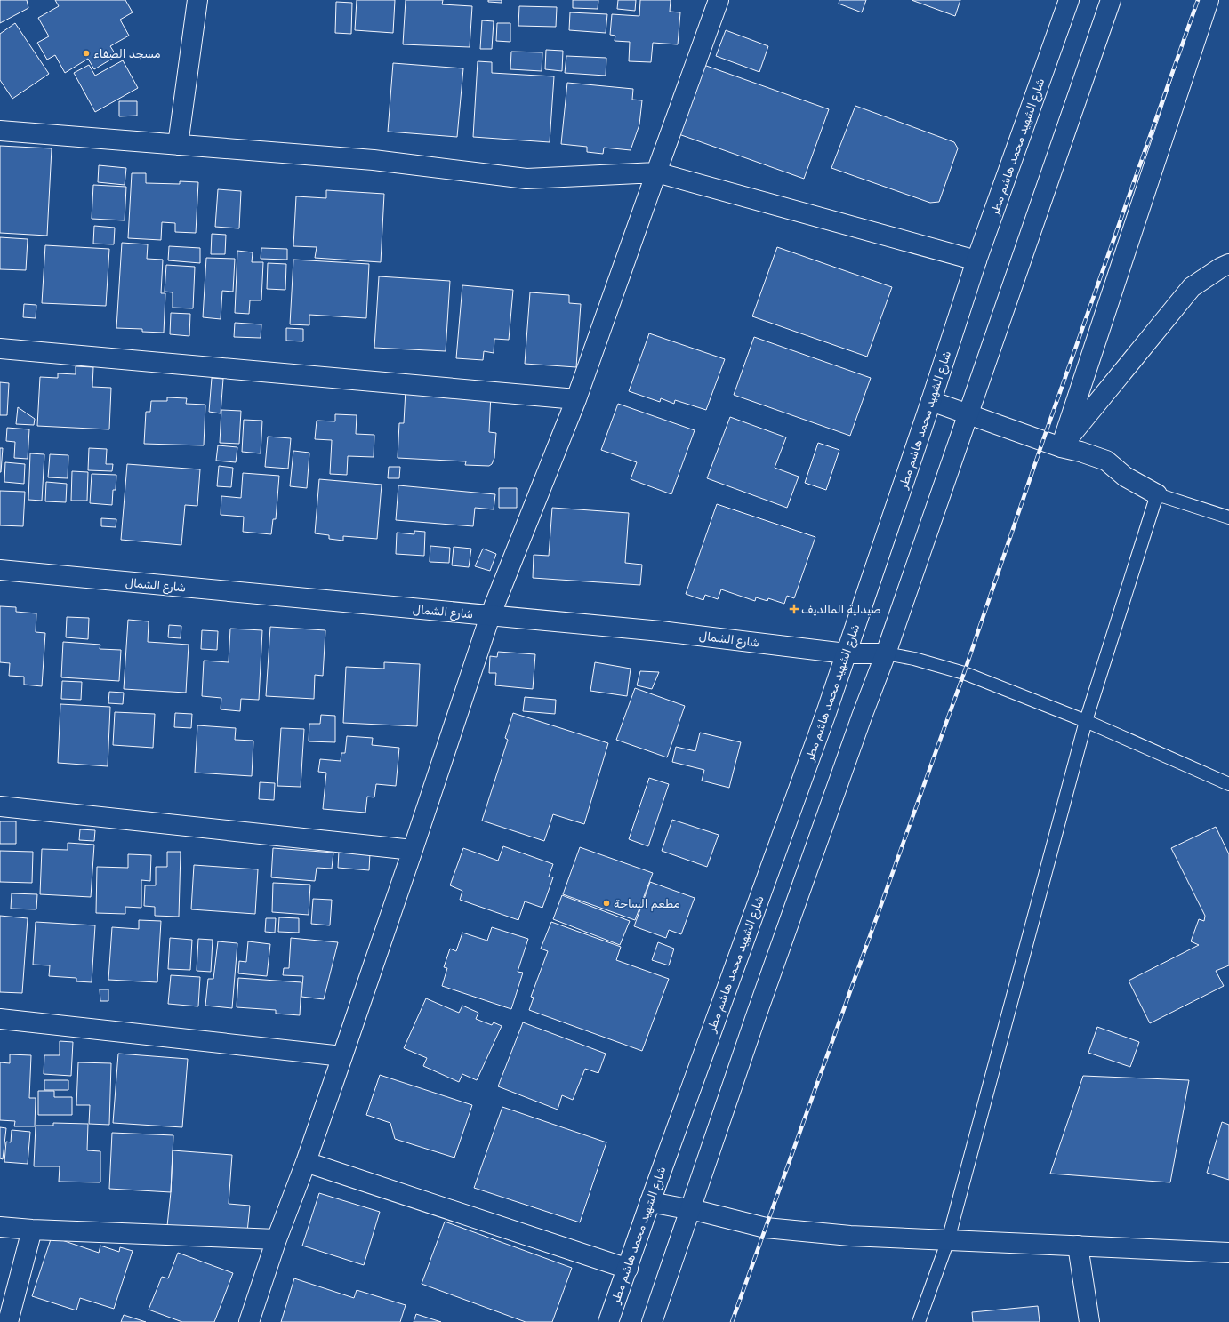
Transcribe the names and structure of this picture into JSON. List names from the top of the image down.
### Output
{
  "streets": {
    "street": ["شارع الشهيد محمد هاشم مطر", "شارع الشمال"]
  },
  "crossings": [
    ["شارع الشهيد محمد هاشم مطر", "شارع الشمال"]
  ],
  "places": {
    "other": ["مسجد الصفاء", "مطعم الساحة"],
    "health": ["صيدلية المالديف"]
  }
}
